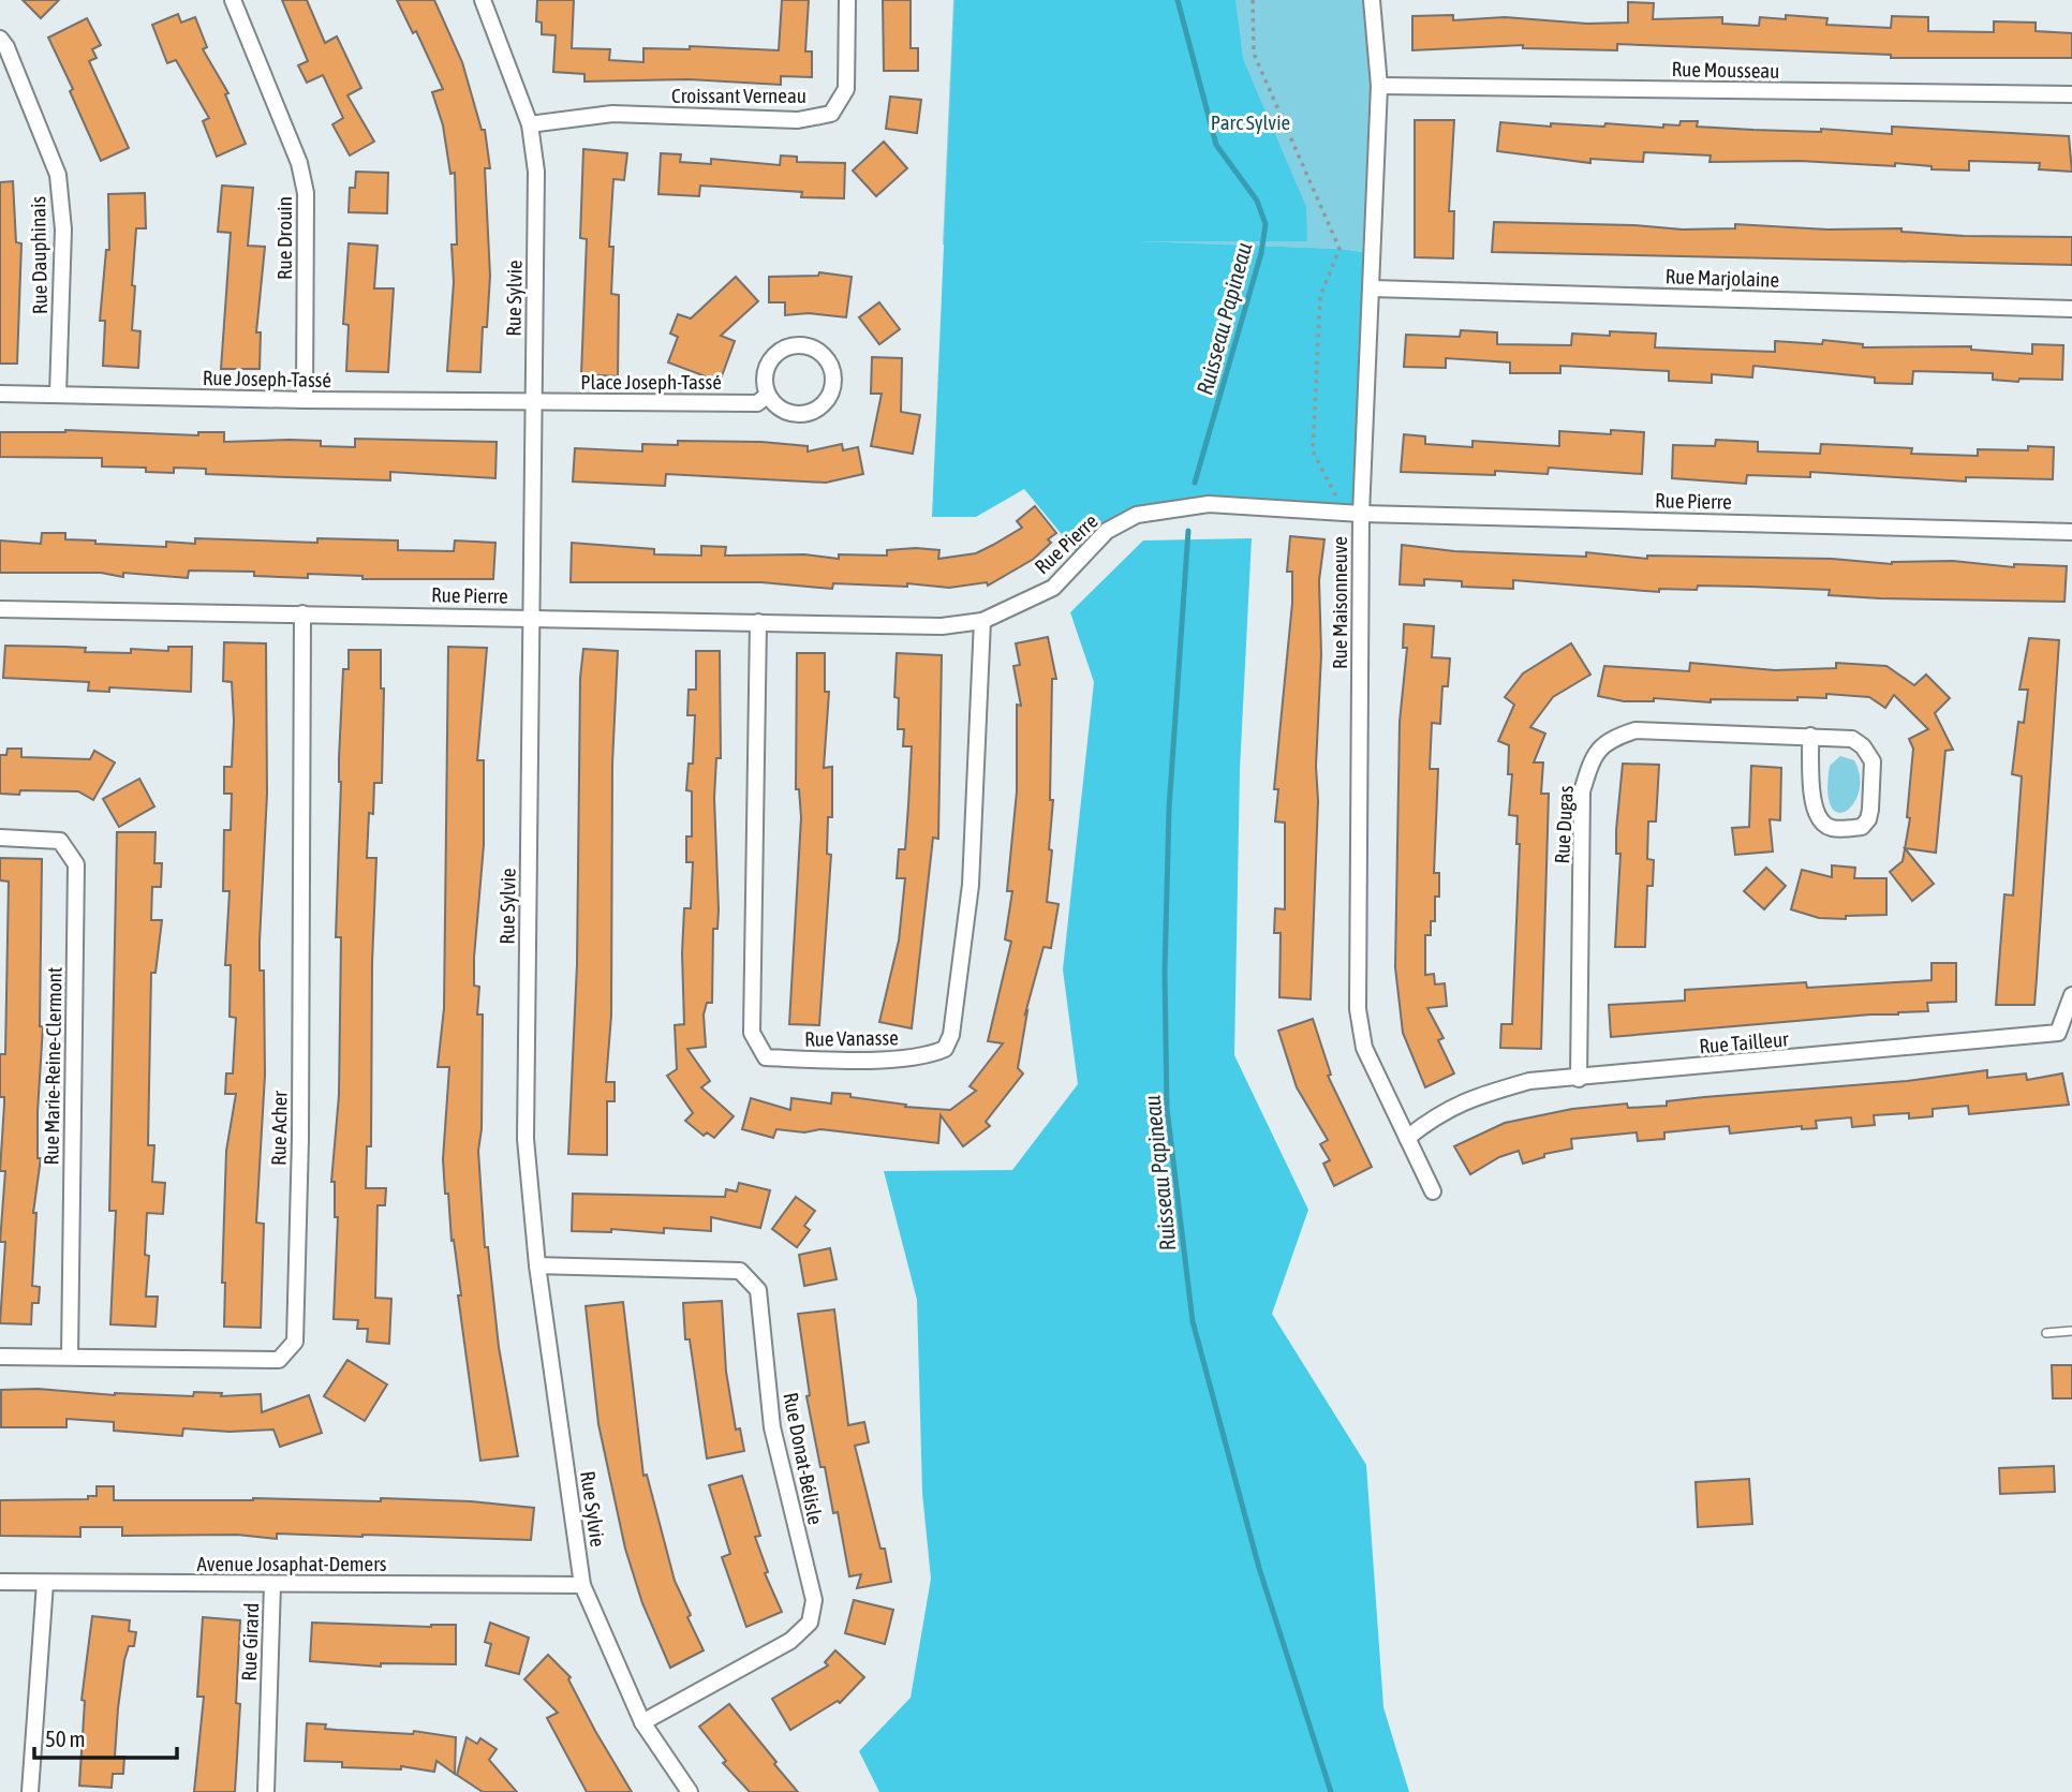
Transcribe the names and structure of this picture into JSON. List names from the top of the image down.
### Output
{
  "streets": {
    "street": [
      "Rue Mousseau",
      "Croissant Verneau",
      "Rue Drouin",
      "Rue Dauphinais",
      "Rue Marjolaine",
      "Rue Sylvie",
      "Rue Joseph-Tassé",
      "Place Joseph-Tassé",
      "Rue Pierre",
      "Rue Maisonneuve",
      "Rue Dugas",
      "Rue Vanasse",
      "Rue Tailleur",
      "Rue Marie-Reine-Clermont",
      "Rue Acher",
      "Rue Donat-Bélisle",
      "Avenue Josaphat-Demers",
      "Rue Girard"
    ]
  },
  "crossings": [
    ["Rue Mousseau", "Rue Maisonneuve"],
    ["Croissant Verneau", "Rue Sylvie"],
    ["Rue Drouin", "Rue Joseph-Tassé"],
    ["Rue Dauphinais", "Rue Joseph-Tassé"],
    ["Rue Marjolaine", "Rue Maisonneuve"],
    ["Rue Sylvie", "Rue Joseph-Tassé"],
    ["Rue Sylvie", "Place Joseph-Tassé"],
    ["Rue Sylvie", "Rue Pierre"],
    ["Rue Sylvie", "Rue Donat-Bélisle"],
    ["Rue Sylvie", "Avenue Josaphat-Demers"],
    ["Rue Joseph-Tassé", "Place Joseph-Tassé"],
    ["Rue Pierre", "Rue Maisonneuve"],
    ["Rue Pierre", "Rue Vanasse"],
    ["Rue Pierre", "Rue Acher"],
    ["Rue Maisonneuve", "Rue Tailleur"],
    ["Rue Dugas", "Rue Tailleur"],
    ["Rue Marie-Reine-Clermont", "Rue Acher"],
    ["Avenue Josaphat-Demers", "Rue Girard"]
  ],
  "water": ["Ruisseau Papineau"],
  "parks": ["Parc Sylvie"],
  "scale_bar": "50 m"
}
